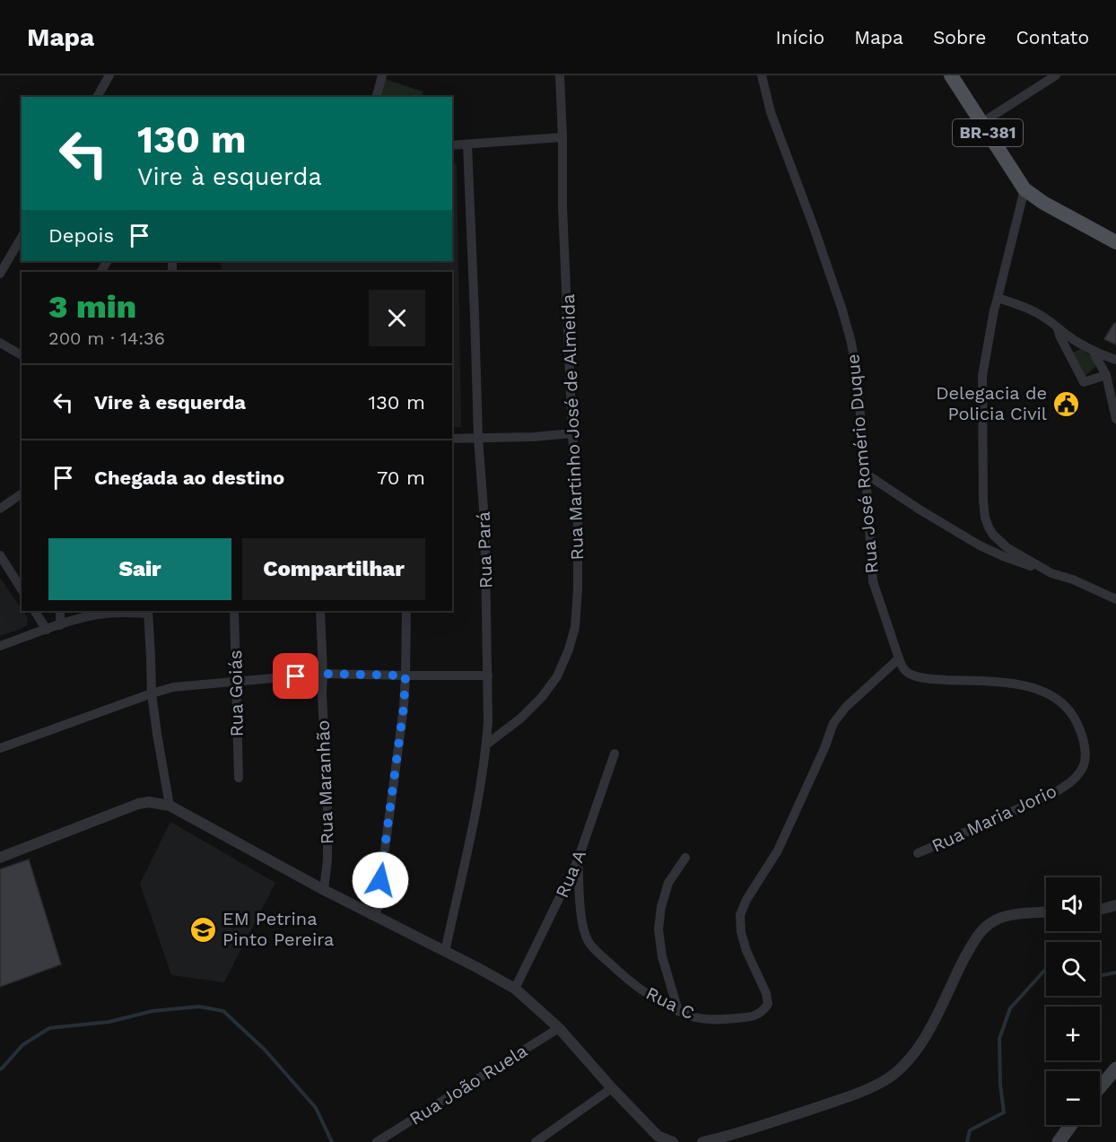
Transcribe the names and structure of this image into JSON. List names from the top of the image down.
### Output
{
  "streets": {
    "main road": ["BR-381"],
    "street": [
      "Rua Martinho José de Almeida",
      "Rua José Romério Duque",
      "Rua Pará",
      "Rua Goiás",
      "Rua Maranhão",
      "Rua Maria Jorio",
      "Rua A",
      "Rua C",
      "Rua João Ruela"
    ]
  },
  "crossings": [
    ["Rua Martinho José de Almeida", "Rua Pará"],
    ["Rua José Romério Duque", "Rua Maria Jorio"],
    ["Rua José Romério Duque", "Rua C"],
    ["Rua A", "Rua C"]
  ],
  "places": {
    "public building": ["Delegacia de Policia Civil"],
    "school or university": ["EM Petrina Pinto Pereira"]
  },
  "page": {
    "header": "Mapa",
    "nav": [
      "Início",
      "Mapa",
      "Sobre",
      "Contato"
    ],
    "turn": ["130 m", "Vire à esquerda"],
    "then": "Depois",
    "heading": ["3 min", "200 m · 14:36"],
    "list": [
      {
        "name": "Vire à esquerda",
        "value": "130 m"
      },
      {
        "name": "Chegada ao destino",
        "value": "70 m"
      }
    ],
    "buttons": ["Sair", "Compartilhar"],
    "map_buttons": ["+", "−"]
  }
}
